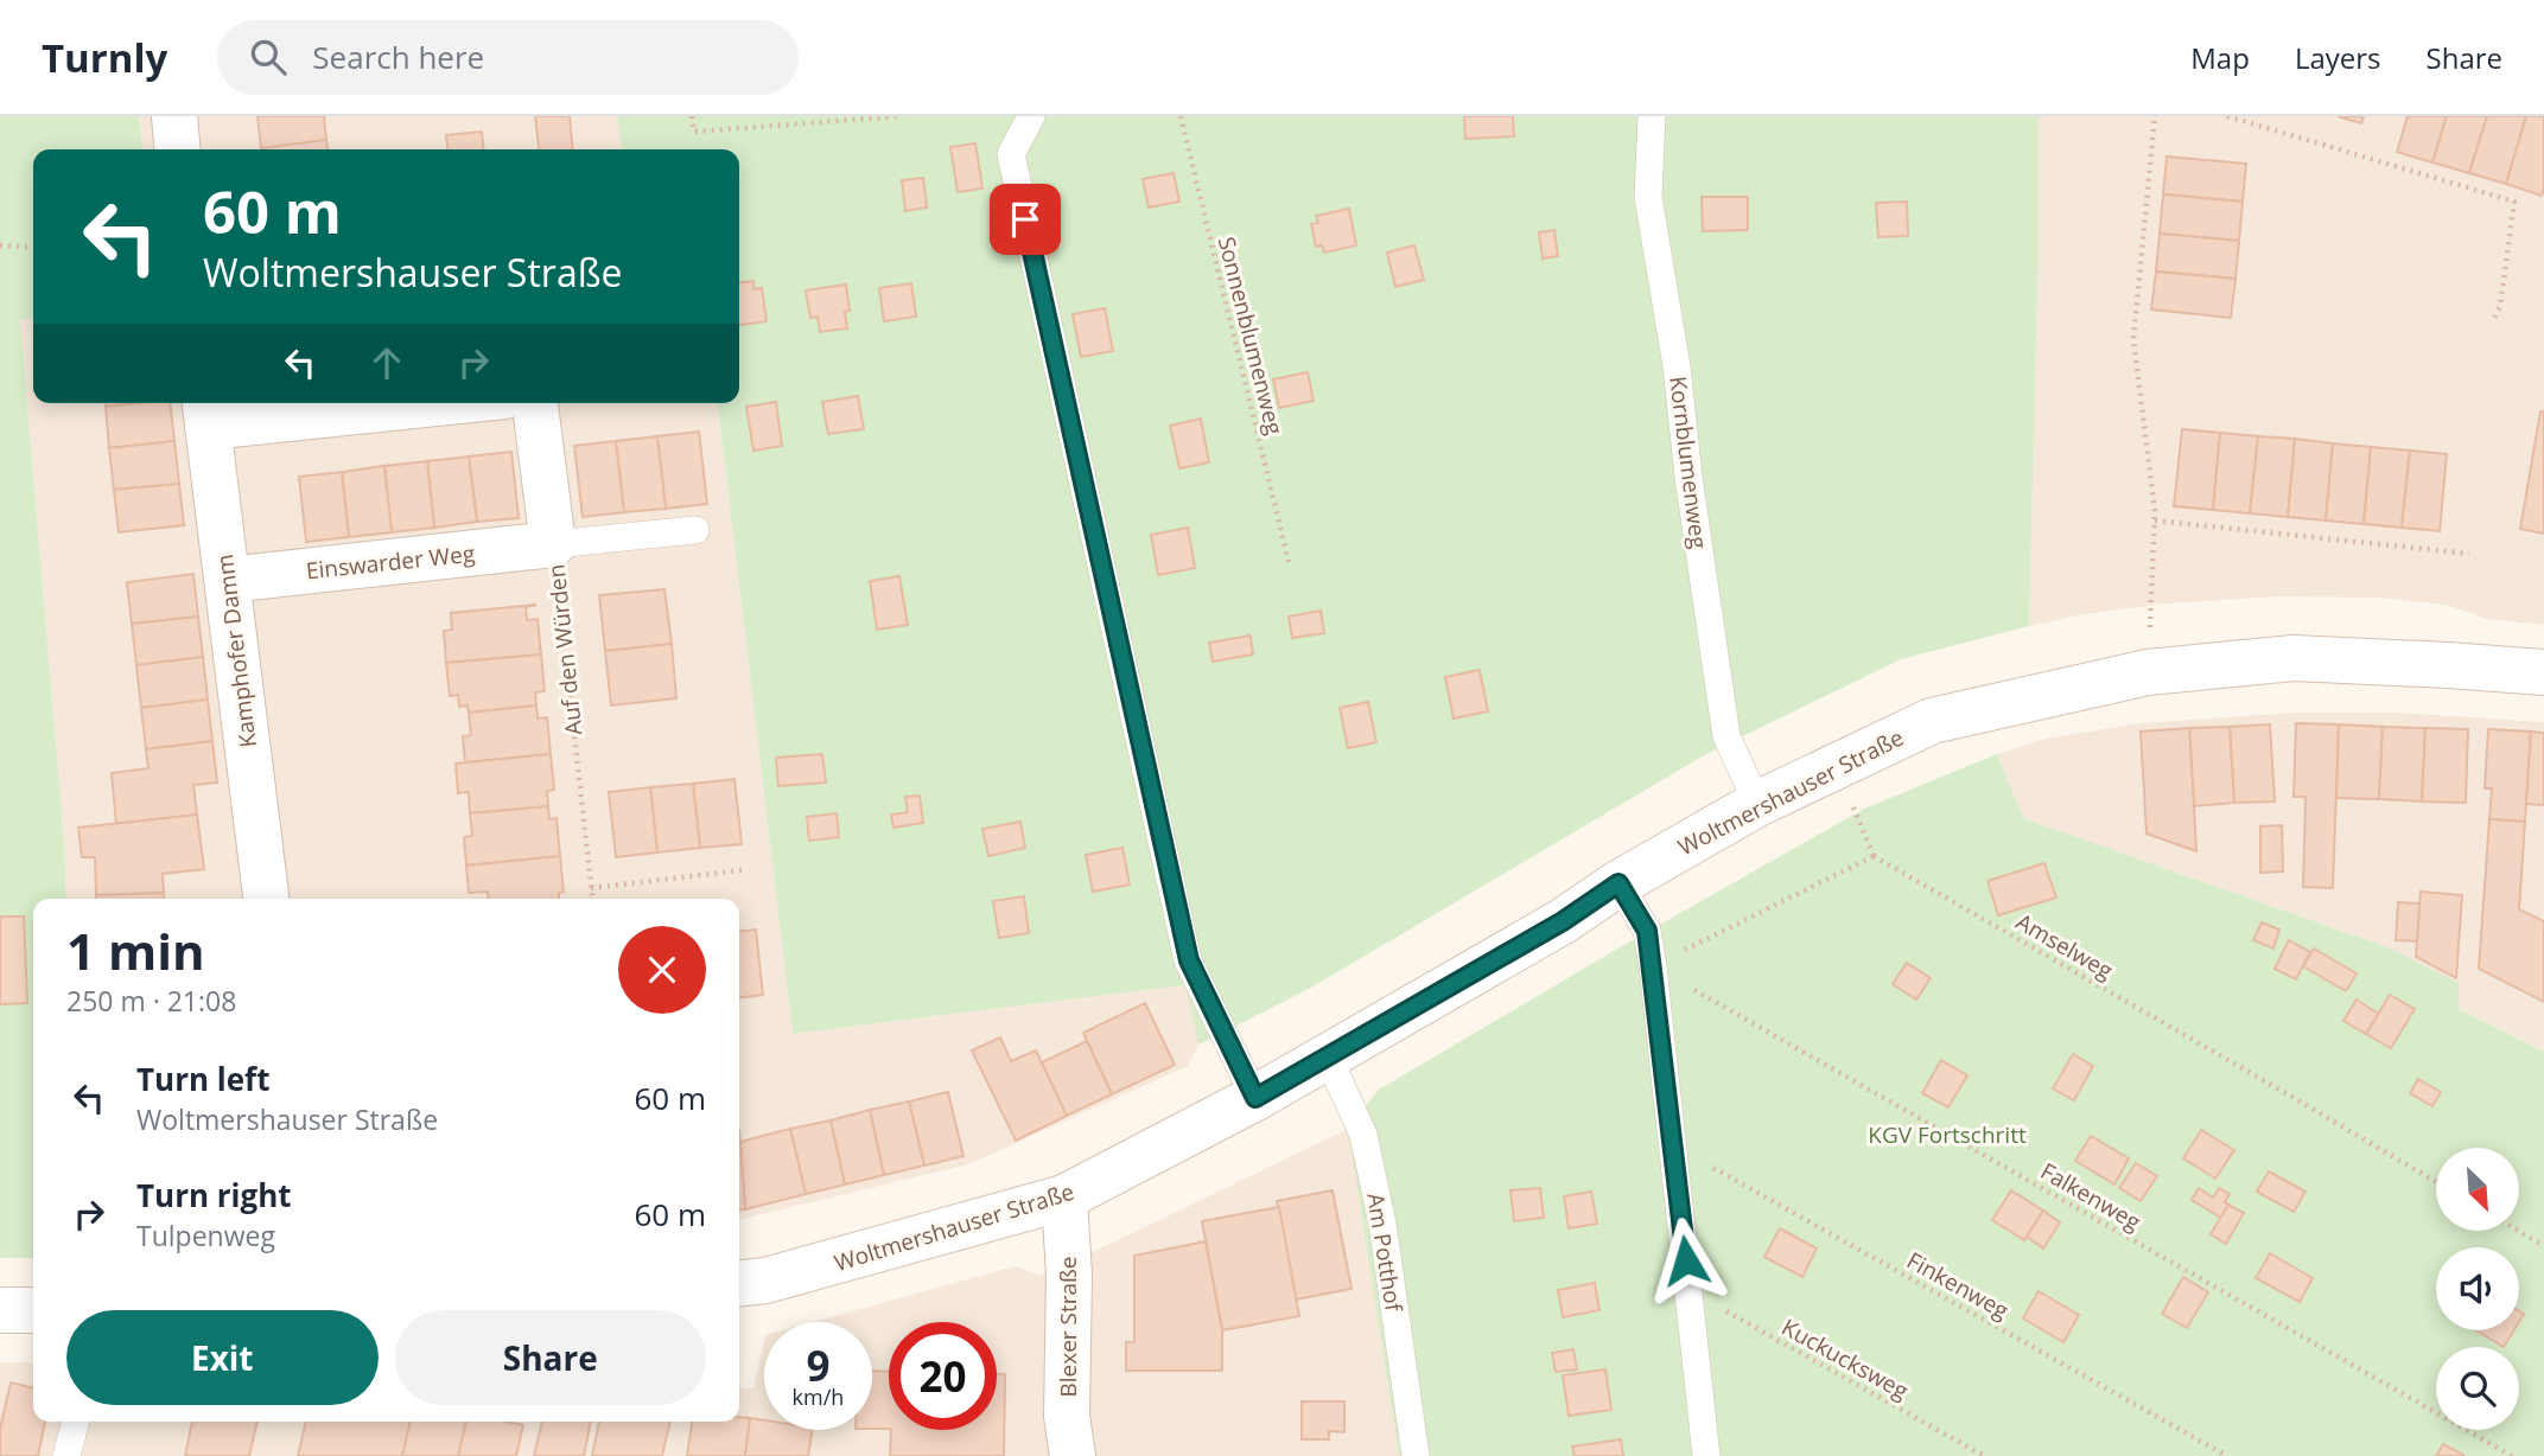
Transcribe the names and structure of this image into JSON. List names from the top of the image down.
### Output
{
  "streets": {
    "street": [
      "Einswarder Weg",
      "Auf den Würden",
      "Kamphofer Damm",
      "Woltmershauser Straße",
      "Blexer Straße"
    ],
    "lane": ["Kornblumenweg", "Am Potthof"],
    "path": [
      "Sonnenblumenweg",
      "Amselweg",
      "Falkenweg",
      "Finkenweg",
      "Kuckucksweg"
    ]
  },
  "crossings": [
    ["Kornblumenweg", "Woltmershauser Straße"],
    ["Einswarder Weg", "Auf den Würden"],
    ["Einswarder Weg", "Kamphofer Damm"],
    ["Woltmershauser Straße", "Am Potthof"],
    ["Woltmershauser Straße", "Blexer Straße"],
    ["Amselweg", "Falkenweg"]
  ],
  "parks": ["KGV Fortschritt"],
  "north": "bottom right",
  "page": {
    "header": "Turnly",
    "search": "Search here",
    "nav": ["Map", "Layers", "Share"],
    "turn": ["60 m", "Woltmershauser Straße"],
    "heading": ["1 min", "250 m · 21:08"],
    "list": [
      {
        "name": "Turn left",
        "note": "Woltmershauser Straße",
        "value": "60 m"
      },
      {
        "name": "Turn right",
        "note": "Tulpenweg",
        "value": "60 m"
      }
    ],
    "buttons": ["Exit", "Share"],
    "speed": "9 km/h",
    "limit": "20"
  }
}
